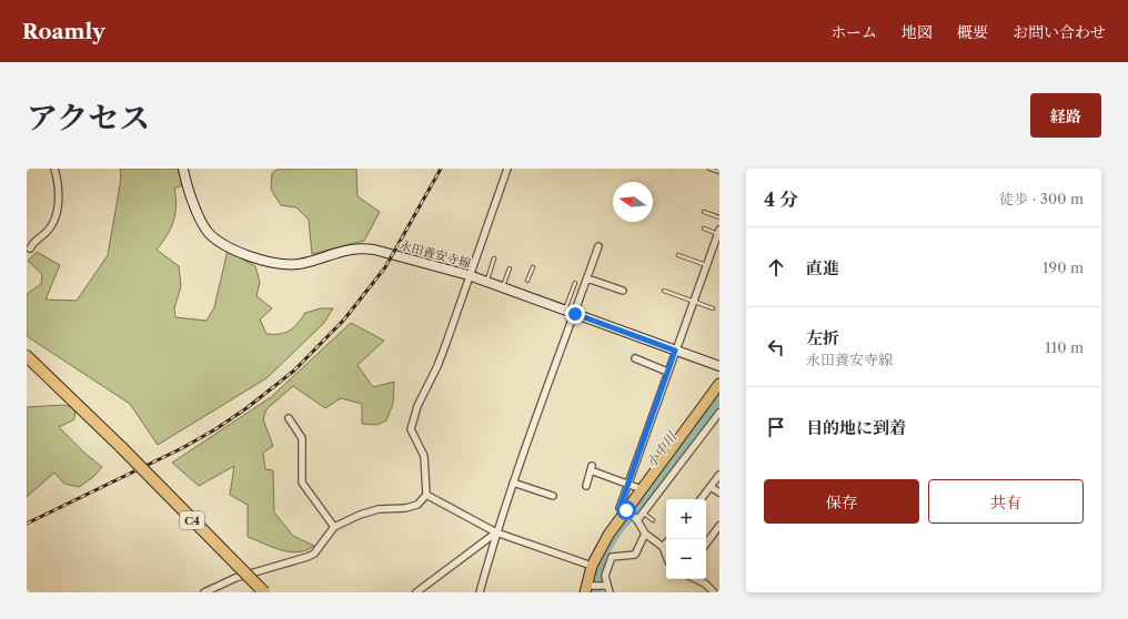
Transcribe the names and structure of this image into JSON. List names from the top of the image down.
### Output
{
  "streets": {
    "highway": ["C4"],
    "street": ["永田養安寺線"]
  },
  "water": ["小中川"],
  "north": "left",
  "page": {
    "header": "Roamly",
    "nav": [
      "ホーム",
      "地図",
      "概要",
      "お問い合わせ"
    ],
    "title": "アクセス",
    "buttons": [
      "経路",
      ["保存", "共有"]
    ],
    "heading": ["4 分", "徒歩 · 300 m"],
    "list": [
      ["直進", "190 m"],
      ["左折", "永田養安寺線", "110 m"],
      "目的地に到着"
    ],
    "map_buttons": ["+", "−"]
  }
}
